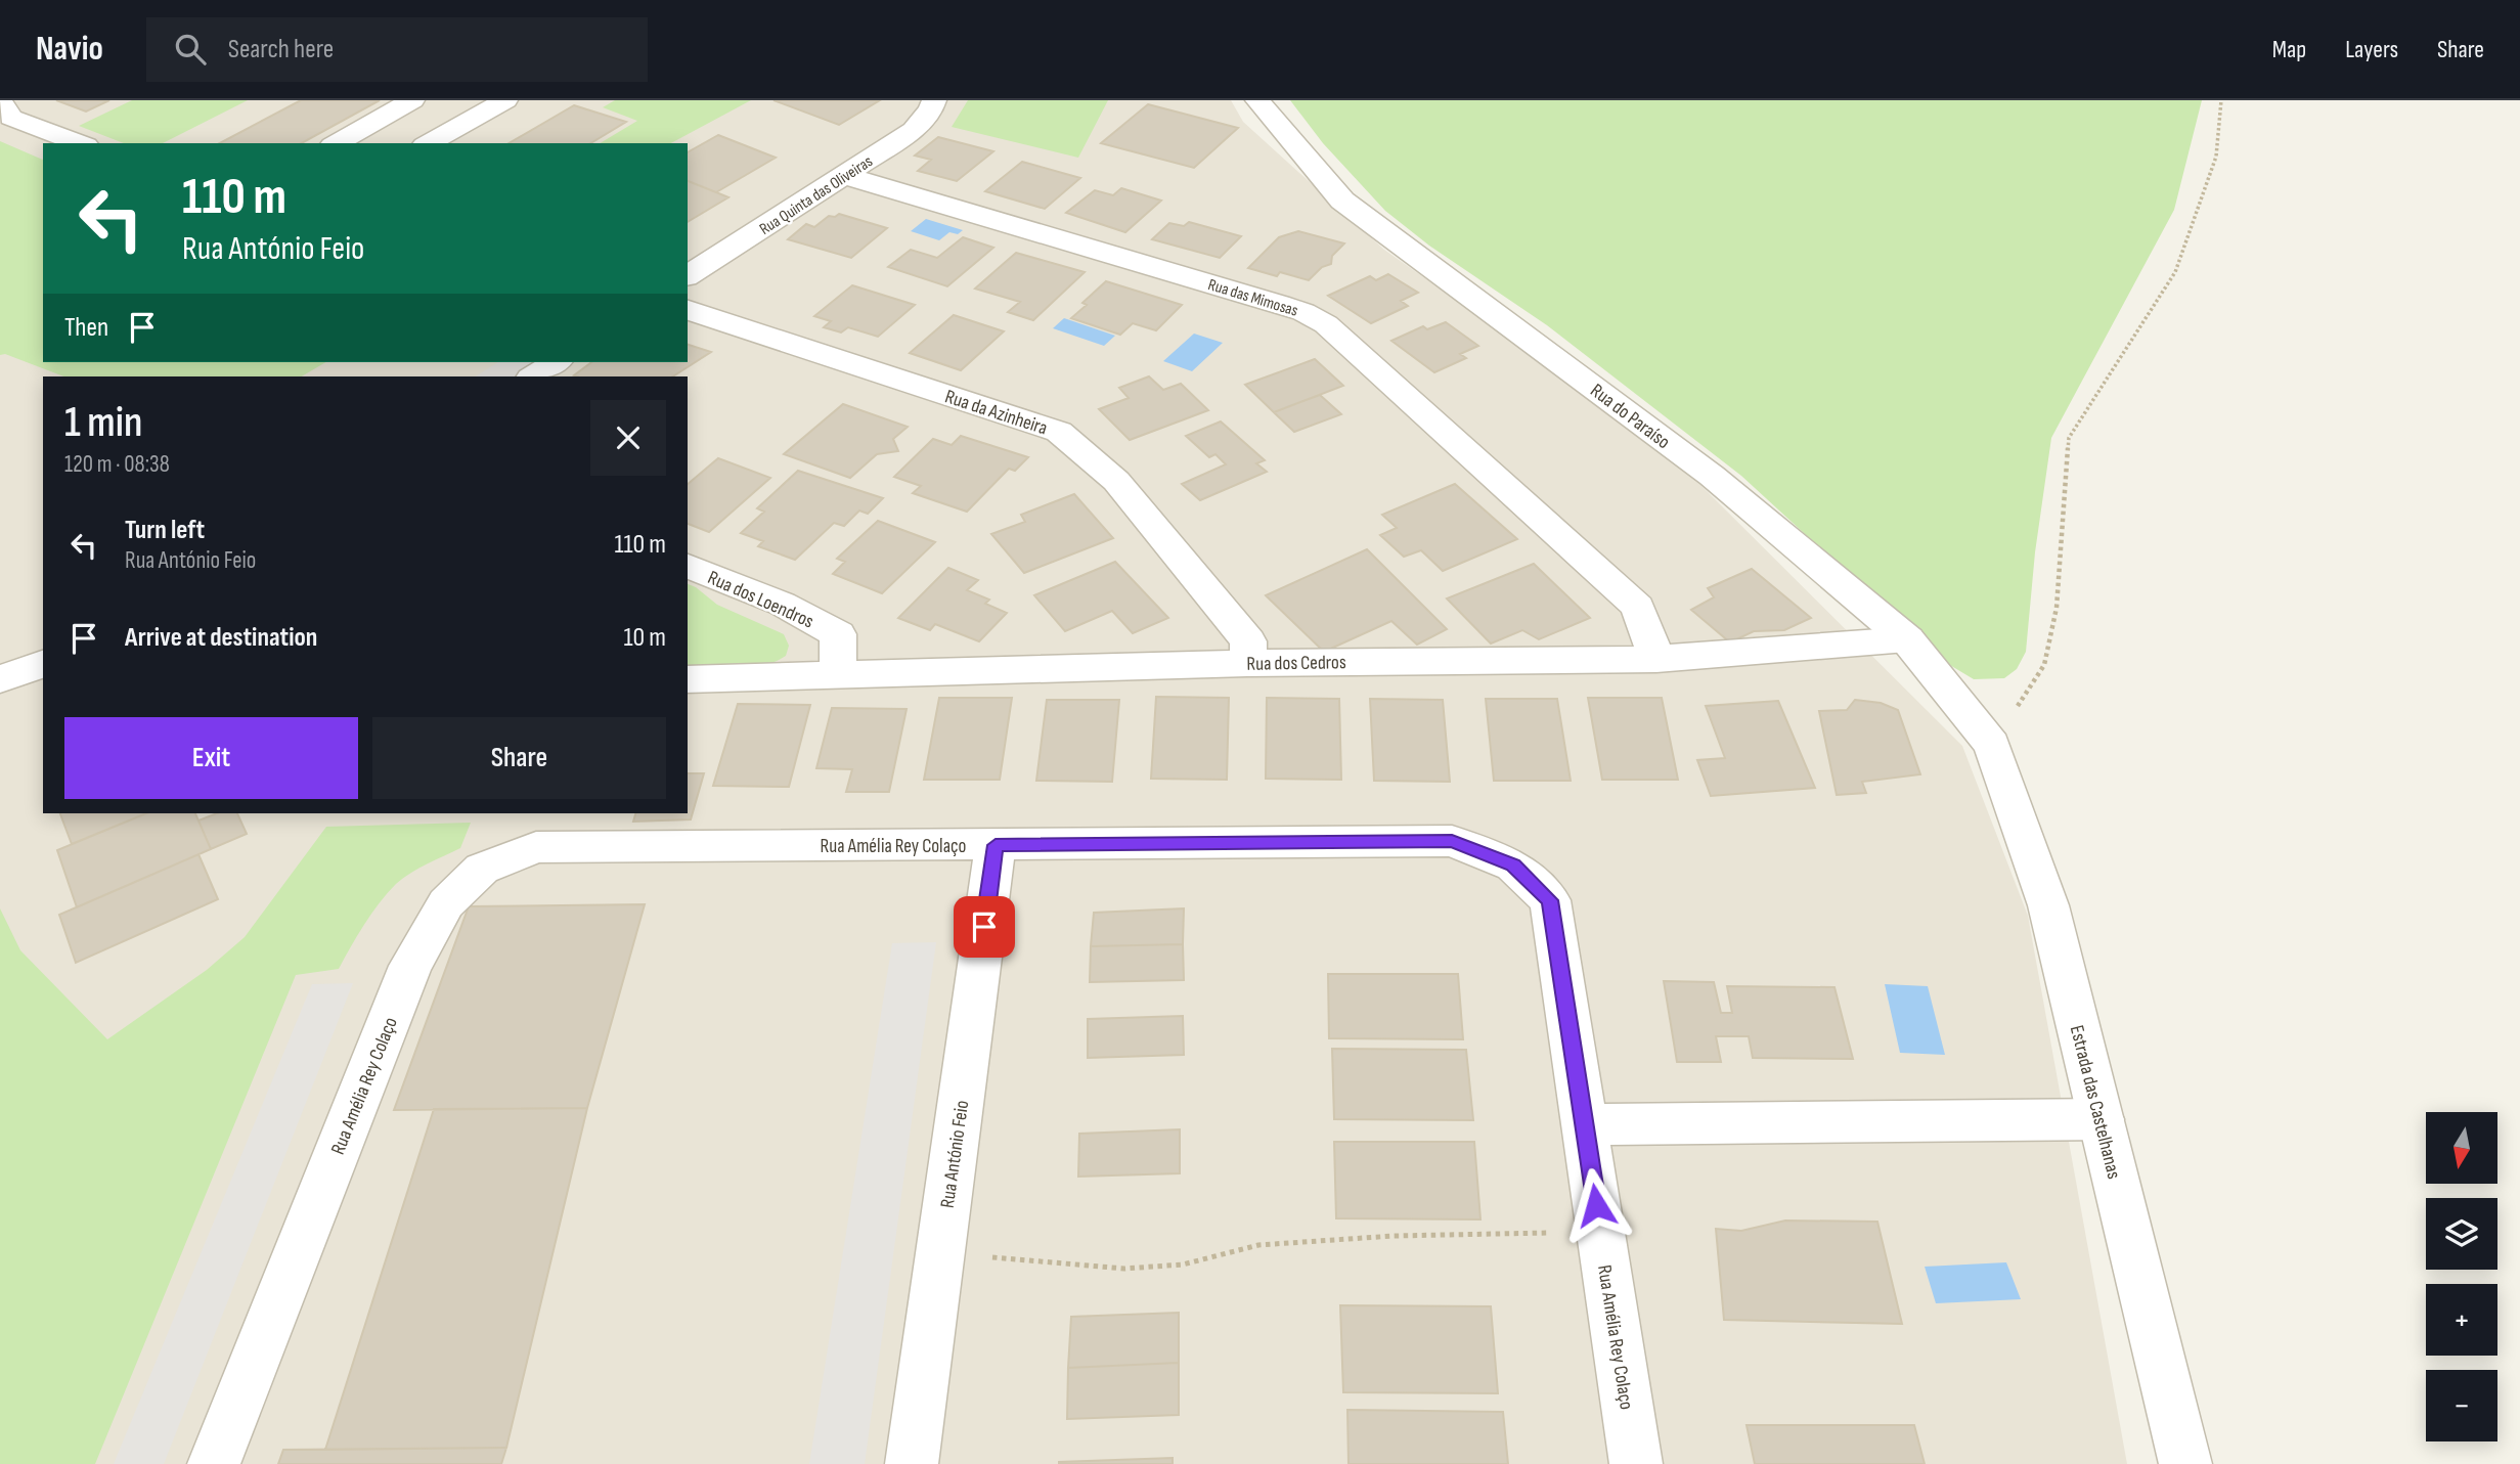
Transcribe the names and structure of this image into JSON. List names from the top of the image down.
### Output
{
  "streets": {
    "street": [
      "Rua Quinta das Oliveiras",
      "Rua das Mimosas",
      "Rua da Azinheira",
      "Rua do Paraíso",
      "Rua dos Loendros",
      "Rua dos Cedros",
      "Rua Amélia Rey Colaço",
      "Estrada das Castelhanas",
      "Rua António Feio"
    ]
  },
  "crossings": [
    ["Rua Quinta das Oliveiras", "Rua das Mimosas"],
    ["Rua das Mimosas", "Rua dos Cedros"],
    ["Rua da Azinheira", "Rua dos Cedros"],
    ["Rua do Paraíso", "Rua dos Cedros"],
    ["Rua do Paraíso", "Estrada das Castelhanas"],
    ["Rua dos Loendros", "Rua dos Cedros"],
    ["Rua Amélia Rey Colaço", "Rua António Feio"]
  ],
  "north": "bottom",
  "page": {
    "header": "Navio",
    "search": "Search here",
    "nav": ["Map", "Layers", "Share"],
    "turn": ["110 m", "Rua António Feio"],
    "then": "Then",
    "heading": ["1 min", "120 m · 08:38"],
    "list": [
      {
        "name": "Turn left",
        "note": "Rua António Feio",
        "value": "110 m"
      },
      {
        "name": "Arrive at destination",
        "value": "10 m"
      }
    ],
    "buttons": ["Exit", "Share"],
    "map_buttons": ["+", "−"]
  }
}
